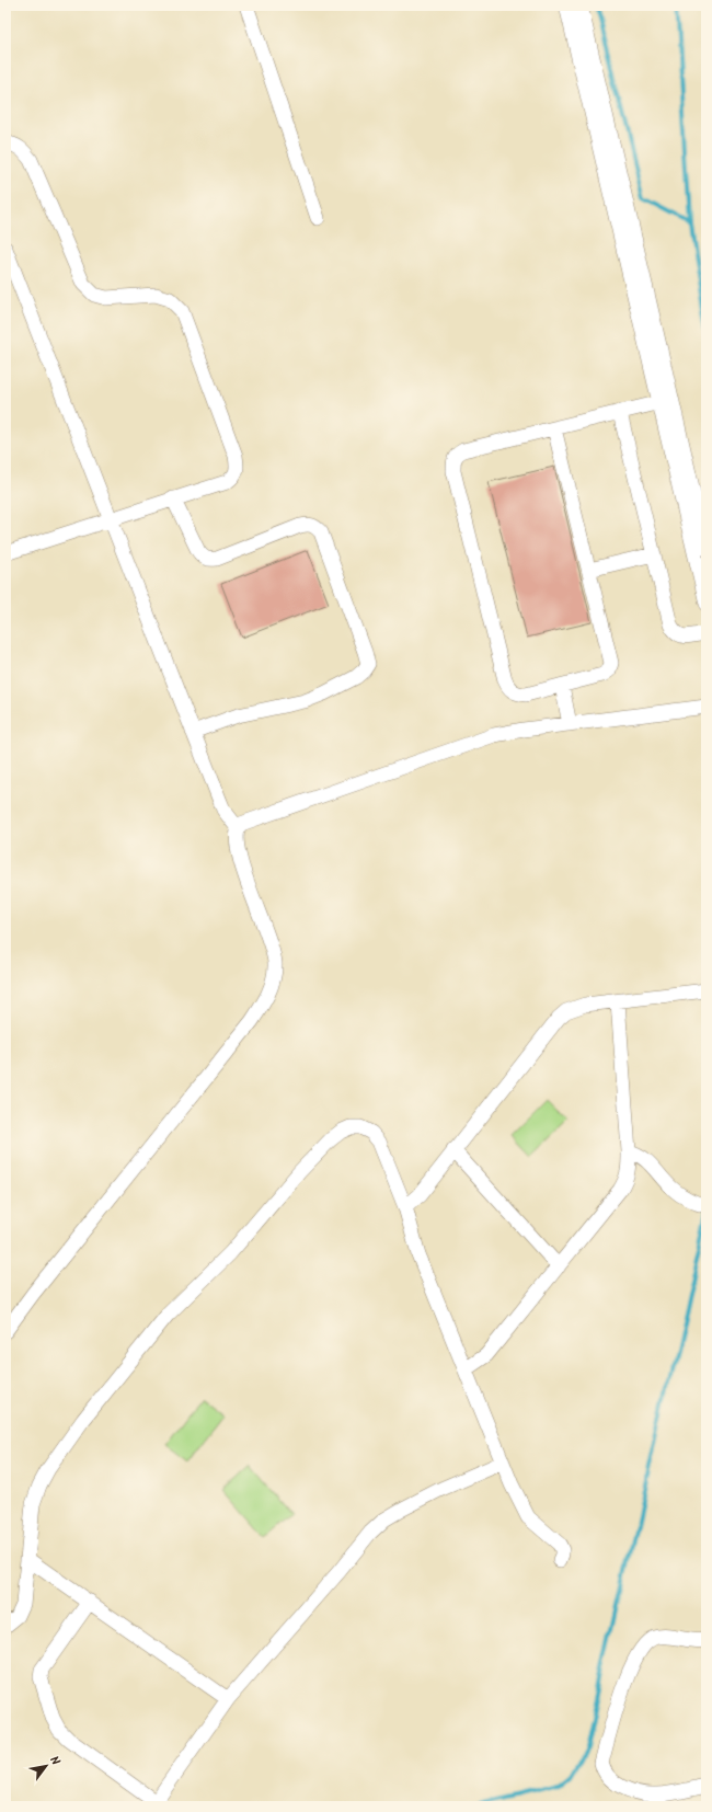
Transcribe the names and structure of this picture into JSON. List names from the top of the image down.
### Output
{
  "north": "top right"
}
